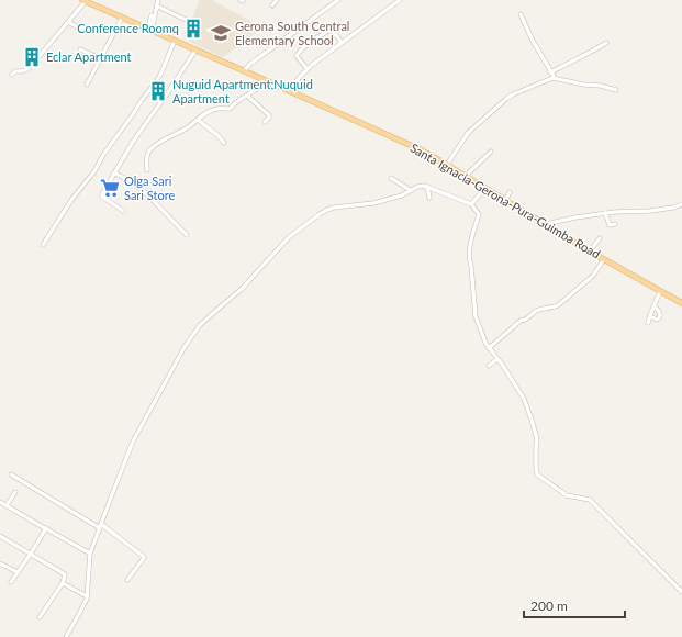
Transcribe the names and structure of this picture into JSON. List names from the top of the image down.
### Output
{
  "streets": {
    "main road": ["Santa Ignacia-Gerona-Pura-Guimba Road"]
  },
  "places": {
    "building": ["Conference Roomq", "Eclar Apartment", "Nuguid Apartment;Nuquid Apartment"],
    "school or university": ["Gerona South Central Elementary School"],
    "supermarket": ["Olga Sari Sari Store"]
  },
  "scale_bar": "200 m"
}
